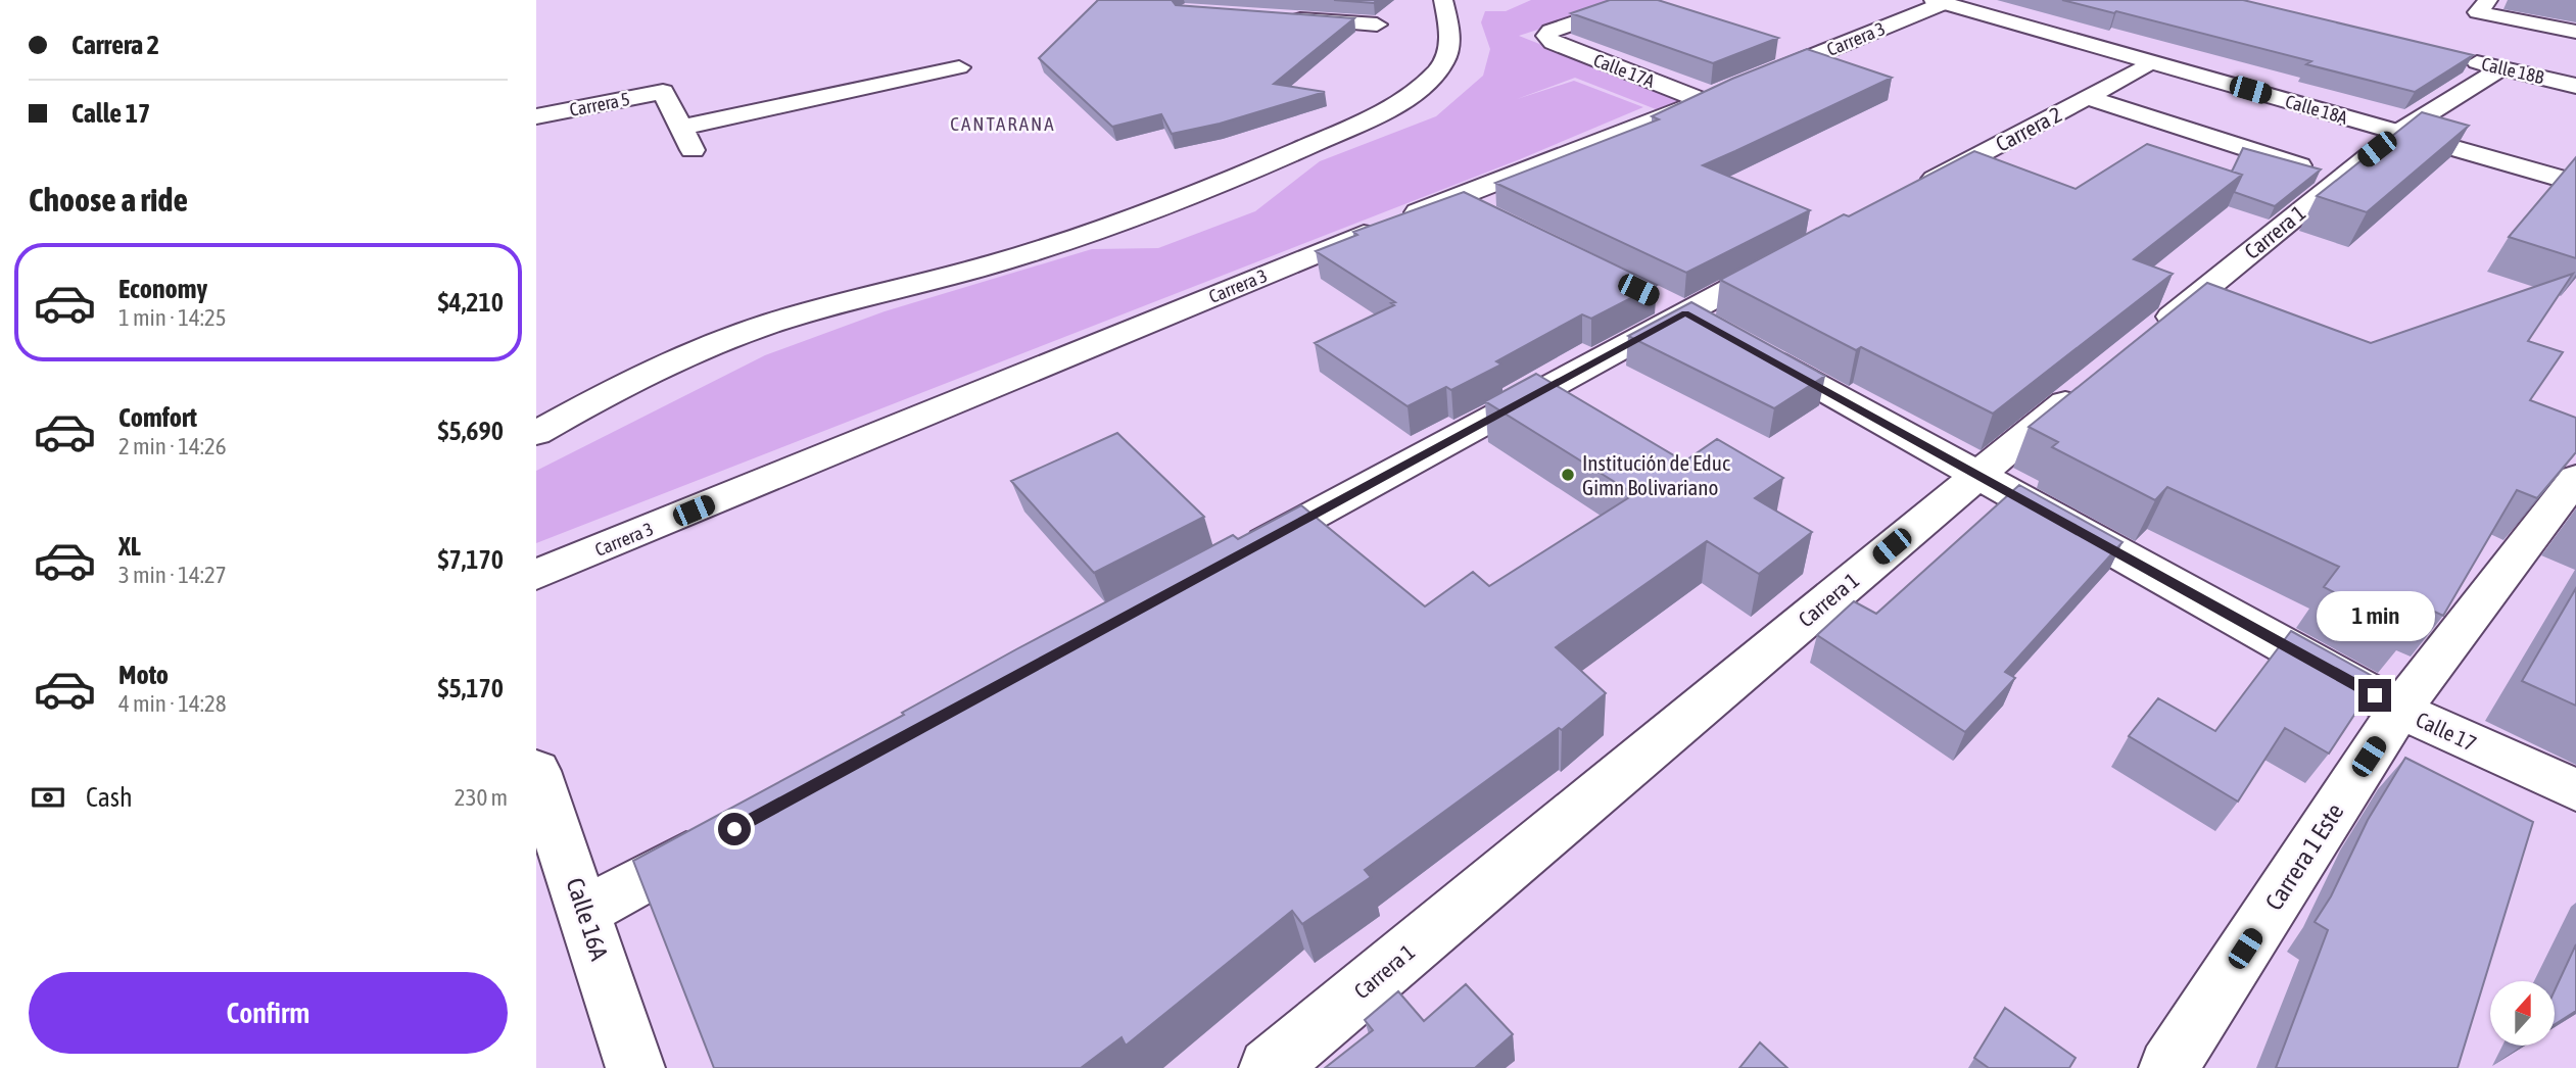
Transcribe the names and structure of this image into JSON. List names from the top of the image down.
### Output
{
  "streets": {
    "street": [
      "Carrera 3",
      "Calle 17A",
      "Calle 18B",
      "Carrera 5",
      "Calle 18A",
      "Carrera 2",
      "Carrera 1",
      "Calle 17",
      "Carrera 1 Este",
      "Calle 16A"
    ]
  },
  "crossings": [
    ["Carrera 3", "Calle 17A"],
    ["Carrera 3", "Calle 18A"],
    ["Calle 18B", "Carrera 1"],
    ["Calle 18A", "Carrera 2"],
    ["Calle 18A", "Carrera 1"],
    ["Carrera 1", "Calle 17"],
    ["Calle 17", "Carrera 1 Este"]
  ],
  "districts": ["CANTARANA"],
  "places": ["Institución de Educ Gimn Bolivariano"],
  "north": "top",
  "page": {
    "banner": ["Carrera 2", "Calle 17"],
    "heading": "Choose a ride",
    "list": [
      {
        "name": "Economy",
        "note": "1 min · 14:25",
        "value": "$4,210"
      },
      {
        "name": "Comfort",
        "note": "2 min · 14:26",
        "value": "$5,690"
      },
      {
        "name": "XL",
        "note": "3 min · 14:27",
        "value": "$7,170"
      },
      {
        "name": "Moto",
        "note": "4 min · 14:28",
        "value": "$5,170"
      }
    ],
    "bubble": "1 min",
    "pay": ["Cash", "230 m"],
    "buttons": "Confirm"
  }
}
